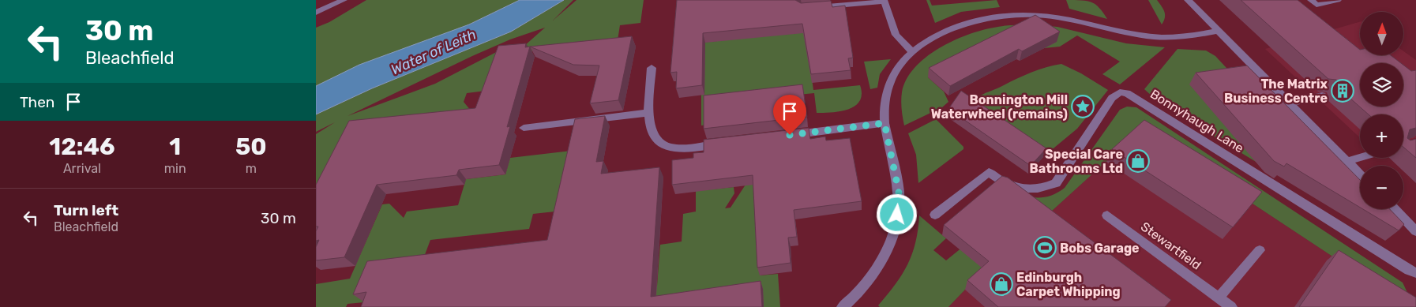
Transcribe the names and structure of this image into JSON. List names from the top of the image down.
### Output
{
  "streets": {
    "street": ["Bonnyhaugh Lane", "Stewartfield"]
  },
  "water": ["Water of Leith"],
  "places": {
    "building": ["The Matrix Business Centre"],
    "place": ["Bonnington Mill Waterwheel (remains)"],
    "shop": ["Special Care Bathrooms Ltd", "Edinburgh Carpet Whipping"],
    "sports": ["Bobs Garage"]
  },
  "north": "top",
  "page": {
    "turn": ["30 m", "Bleachfield"],
    "map_buttons": ["+", "−"],
    "then": "Then",
    "eta": [
      "12:46",
      "Arrival",
      "1",
      "min",
      "50",
      "m"
    ],
    "list": [
      {
        "name": "Turn left",
        "note": "Bleachfield",
        "value": "30 m"
      }
    ]
  }
}
